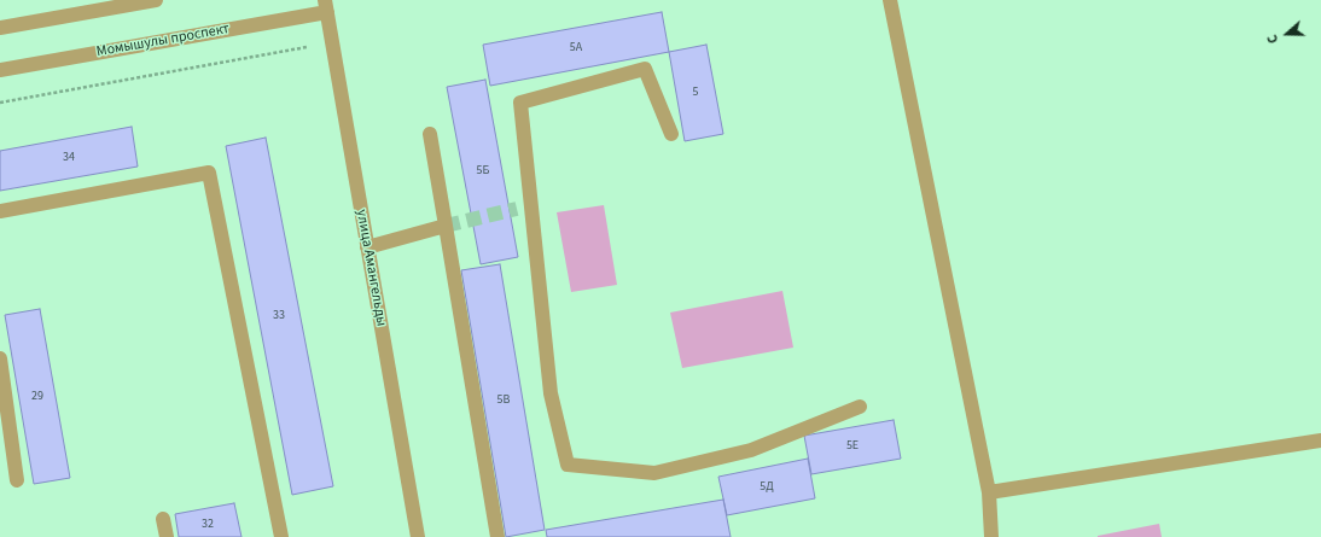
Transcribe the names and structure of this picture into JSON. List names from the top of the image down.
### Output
{
  "streets": {
    "street": ["Момышулы проспект", "улица Амангельды"]
  },
  "crossings": [
    ["Момышулы проспект", "улица Амангельды"]
  ],
  "house_numbers": [
    "5А",
    "5",
    "34",
    "5Б",
    "33",
    "29",
    "5В",
    "5Е",
    "5Д",
    "32"
  ],
  "north": "left"
}
